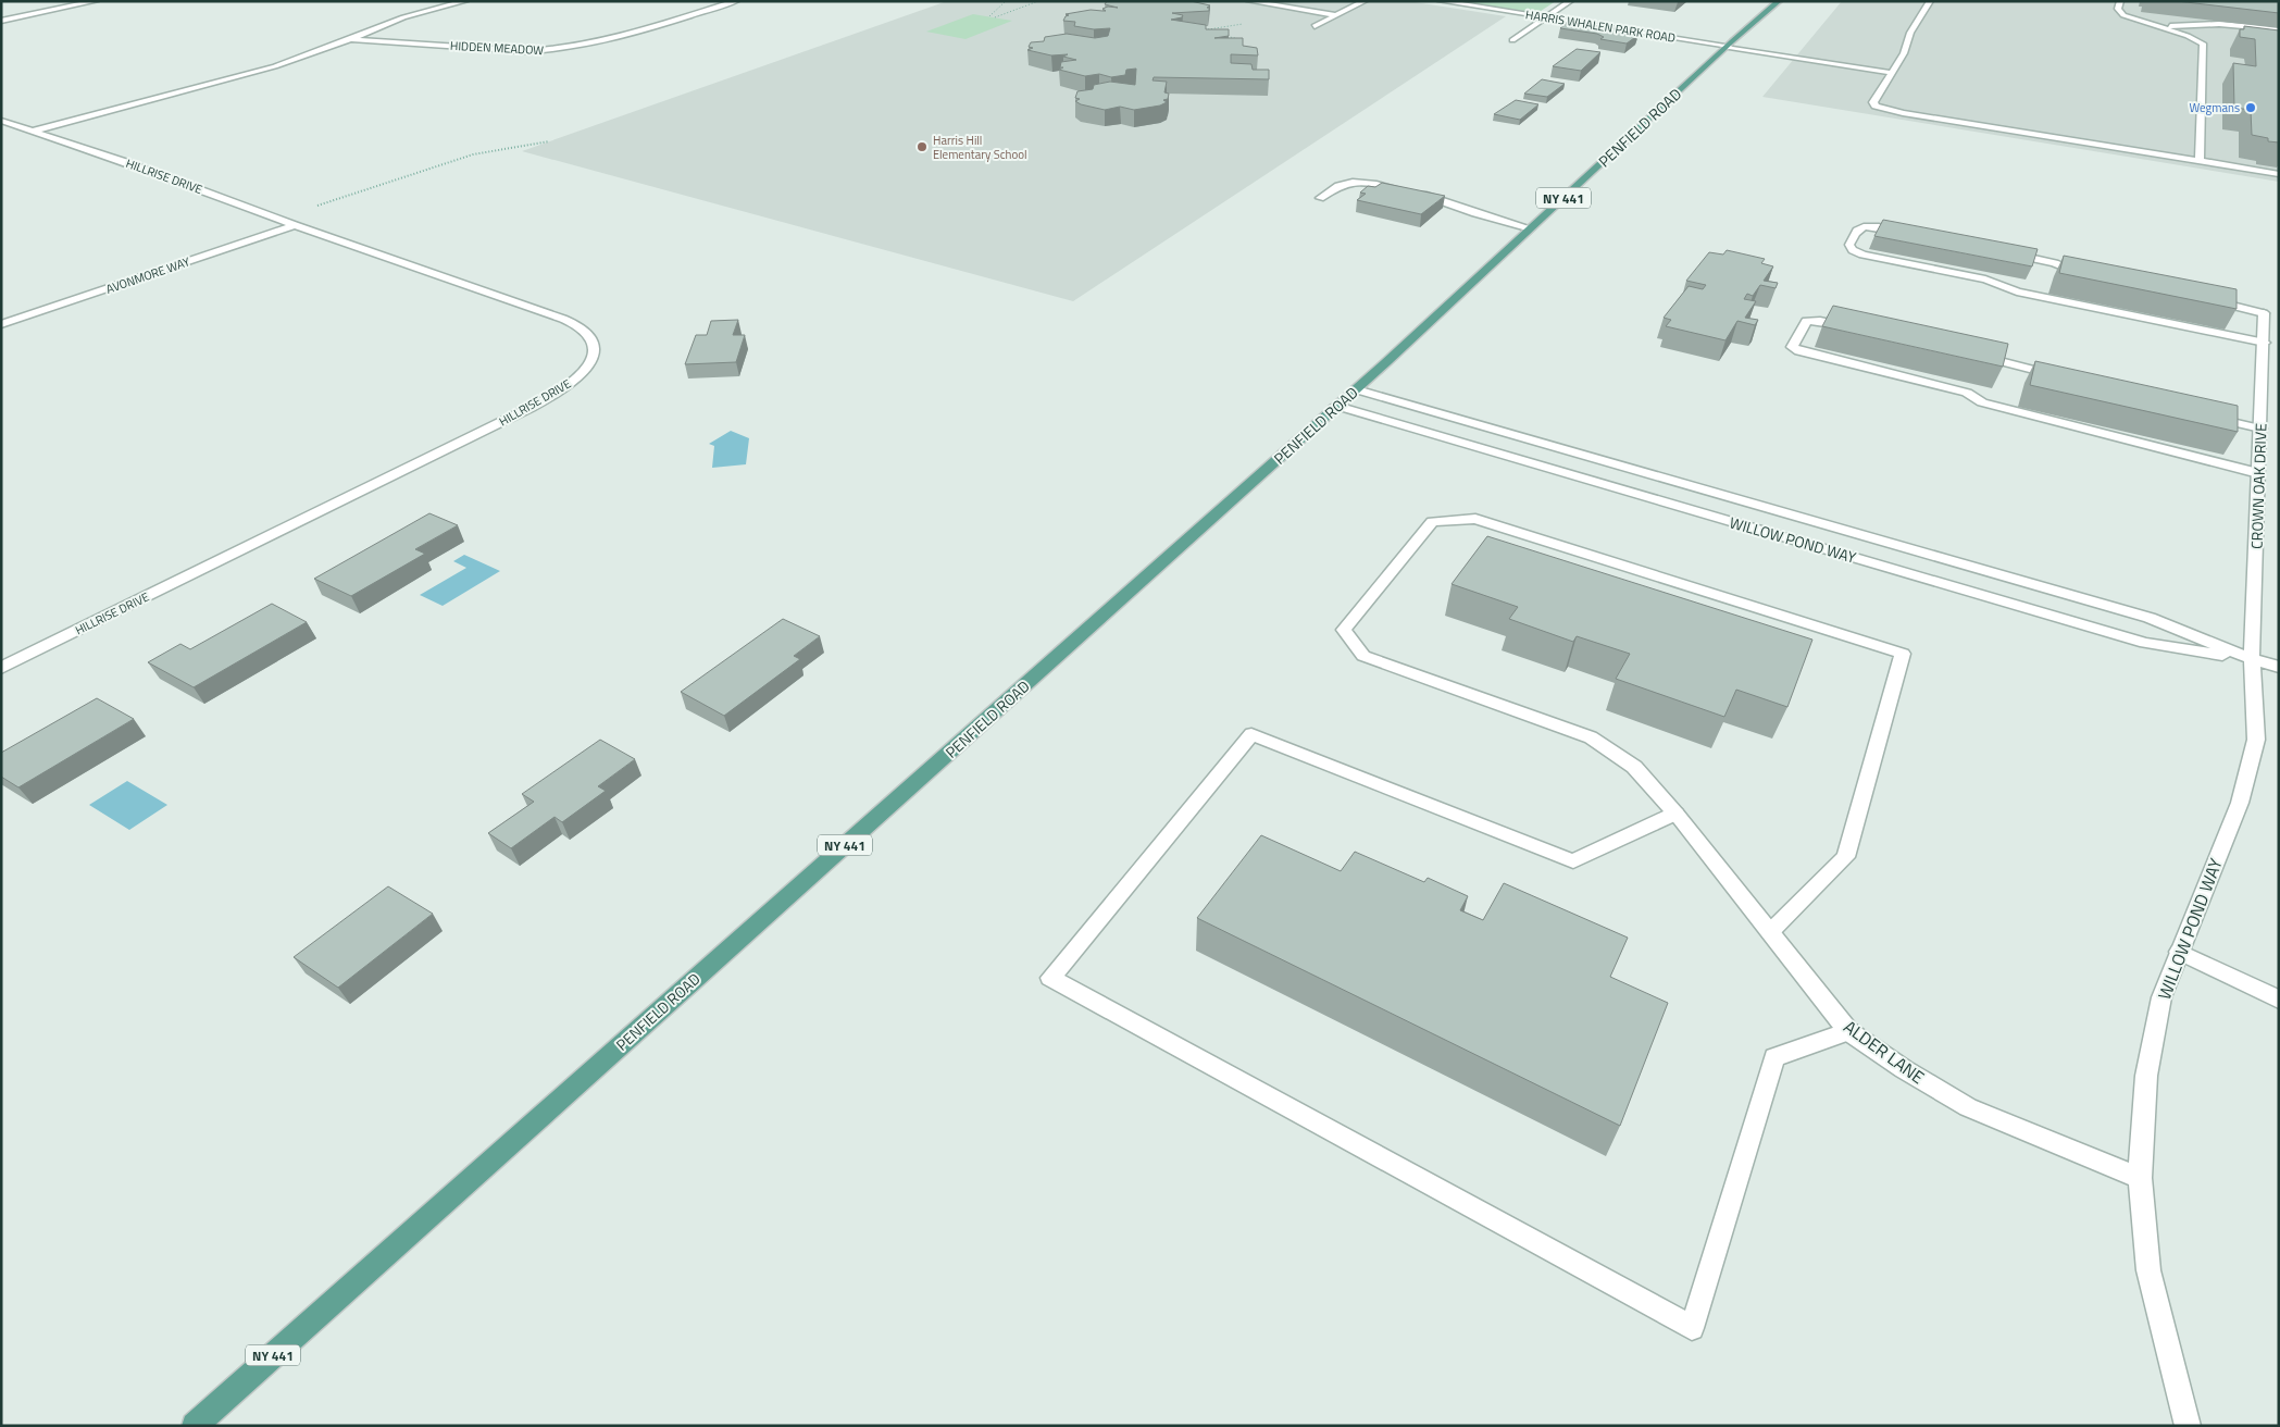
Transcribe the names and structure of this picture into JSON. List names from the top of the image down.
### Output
{
  "streets": {
    "main road": ["PENFIELD ROAD", "NY 441"],
    "street": [
      "HARRIS WHALEN PARK ROAD",
      "HIDDEN MEADOW",
      "HILLRISE DRIVE",
      "AVONMORE WAY",
      "CROWN OAK DRIVE",
      "WILLOW POND WAY",
      "ALDER LANE"
    ]
  },
  "crossings": [
    ["HARRIS WHALEN PARK ROAD", "PENFIELD ROAD"],
    ["HIDDEN MEADOW", "HILLRISE DRIVE"],
    ["PENFIELD ROAD", "WILLOW POND WAY"],
    ["HILLRISE DRIVE", "AVONMORE WAY"],
    ["CROWN OAK DRIVE", "WILLOW POND WAY"],
    ["WILLOW POND WAY", "ALDER LANE"]
  ],
  "places": ["Wegmans", "Harris Hill Elementary School"]
}
